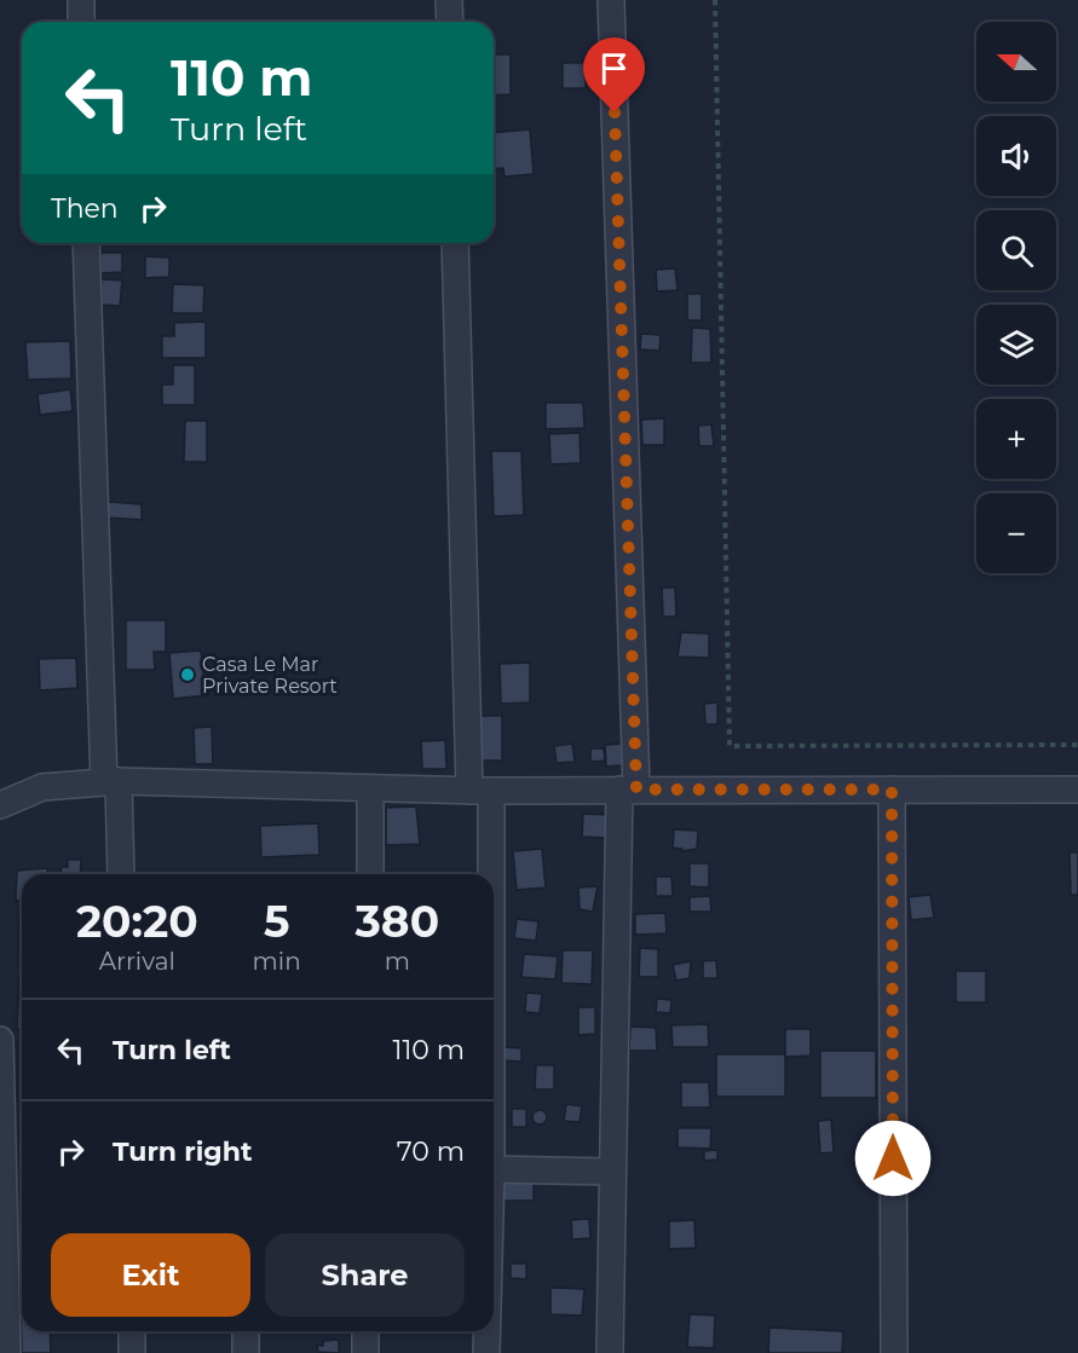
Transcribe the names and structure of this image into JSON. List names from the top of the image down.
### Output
{
  "places": ["Casa Le Mar Private Resort"],
  "north": "left",
  "page": {
    "map_buttons": ["+", "−"],
    "turn": ["110 m", "Turn left"],
    "then": "Then",
    "eta": [
      "20:20",
      "Arrival",
      "5",
      "min",
      "380",
      "m"
    ],
    "list": [
      {
        "name": "Turn left",
        "value": "110 m"
      },
      {
        "name": "Turn right",
        "value": "70 m"
      }
    ],
    "buttons": ["Exit", "Share"]
  }
}
